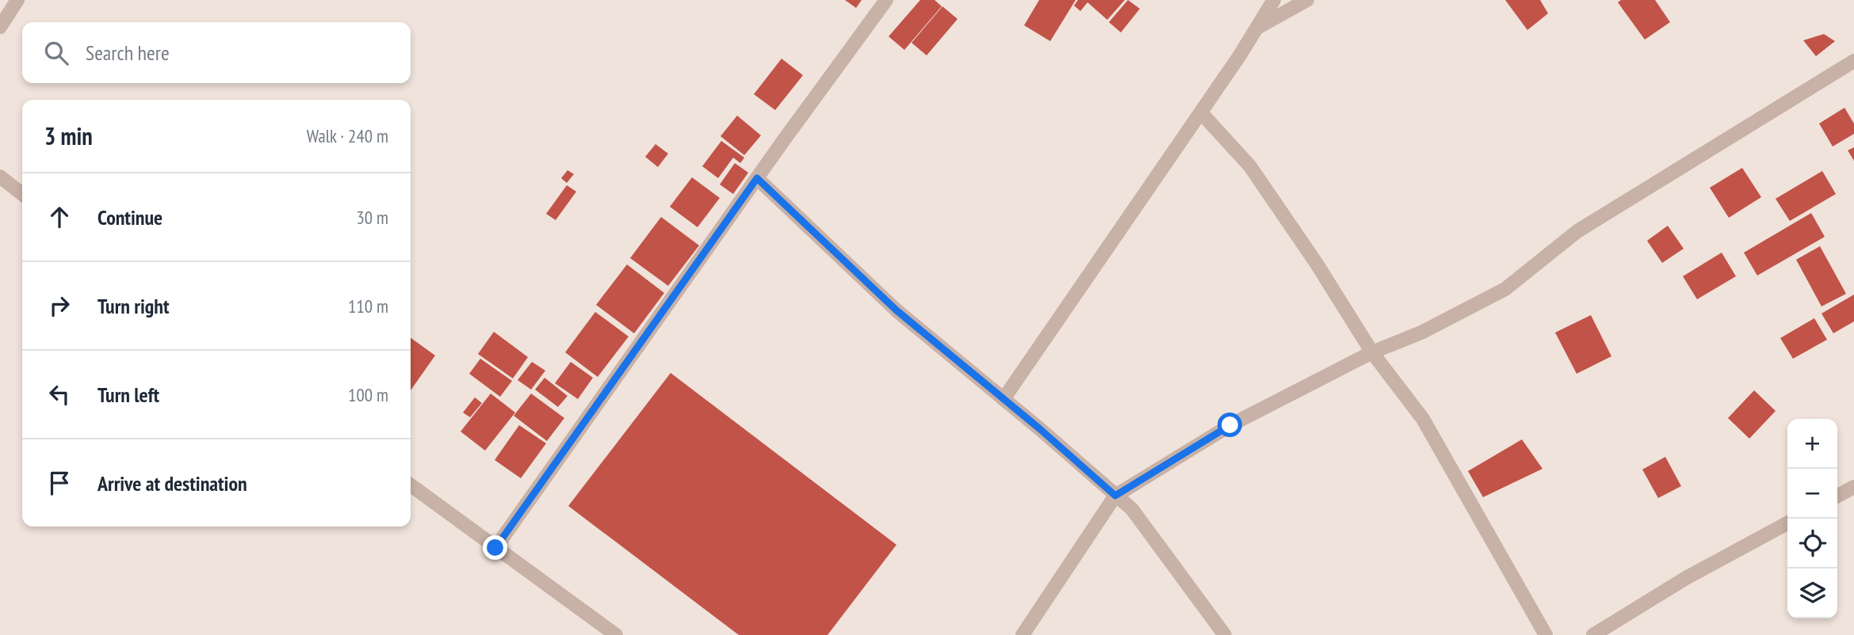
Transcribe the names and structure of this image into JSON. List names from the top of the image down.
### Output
{
  "page": {
    "search": "Search here",
    "heading": ["3 min", "Walk · 240 m"],
    "list": [
      ["Continue", "30 m"],
      ["Turn right", "110 m"],
      ["Turn left", "100 m"],
      "Arrive at destination"
    ],
    "map_buttons": ["+", "−"]
  }
}
